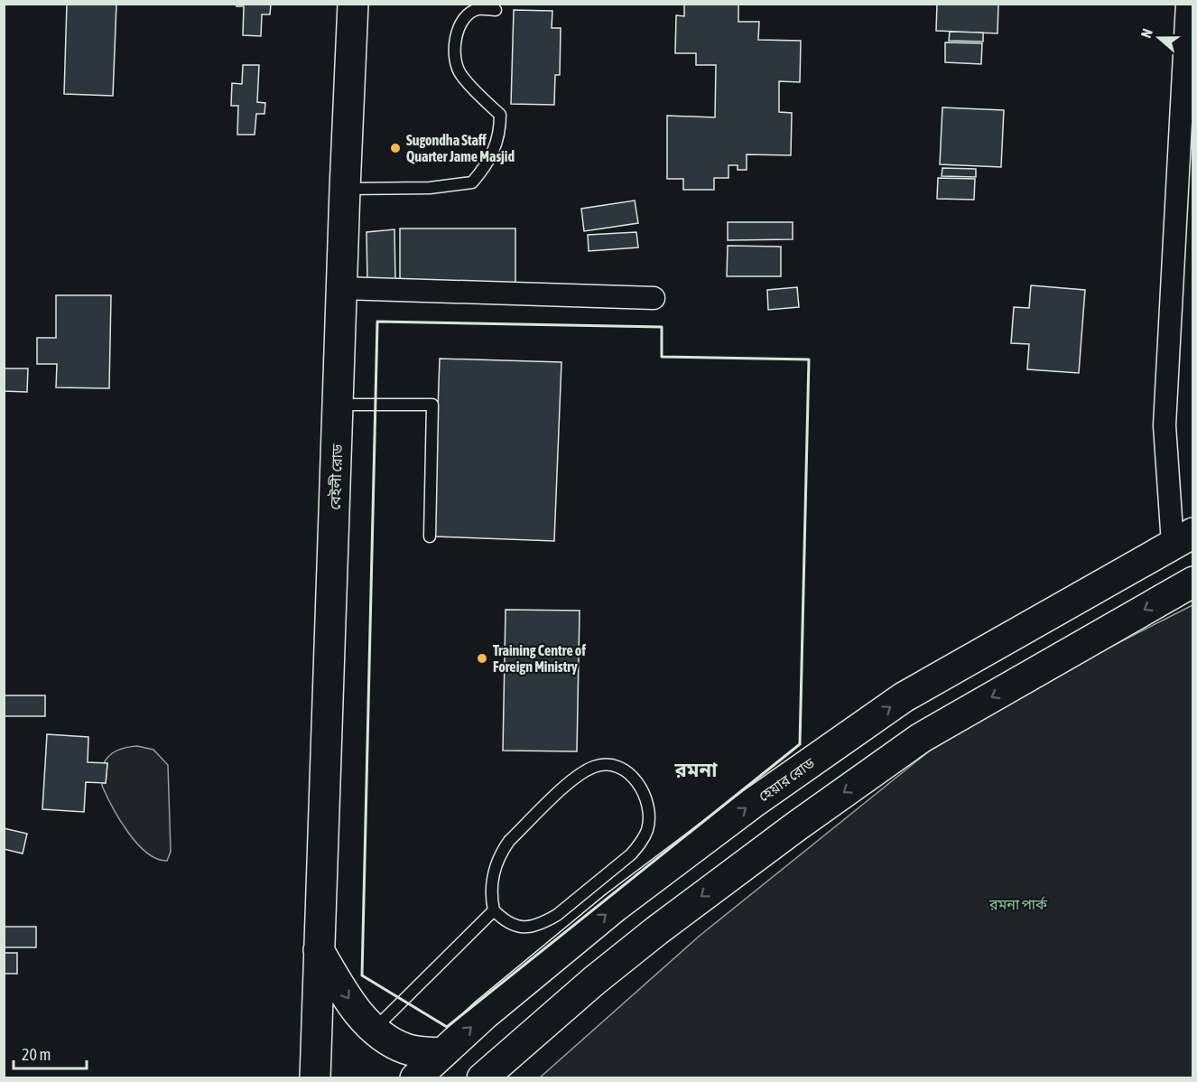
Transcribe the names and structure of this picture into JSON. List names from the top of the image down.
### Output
{
  "streets": {
    "main road": ["বেইলী রোড", "হেয়ার রোড"]
  },
  "districts": ["রমনা"],
  "parks": ["রমনা পার্ক"],
  "places": ["Sugondha Staff Quarter Jame Masjid", "Training Centre of Foreign Ministry"],
  "scale_bar": "20 m",
  "north": "left"
}
